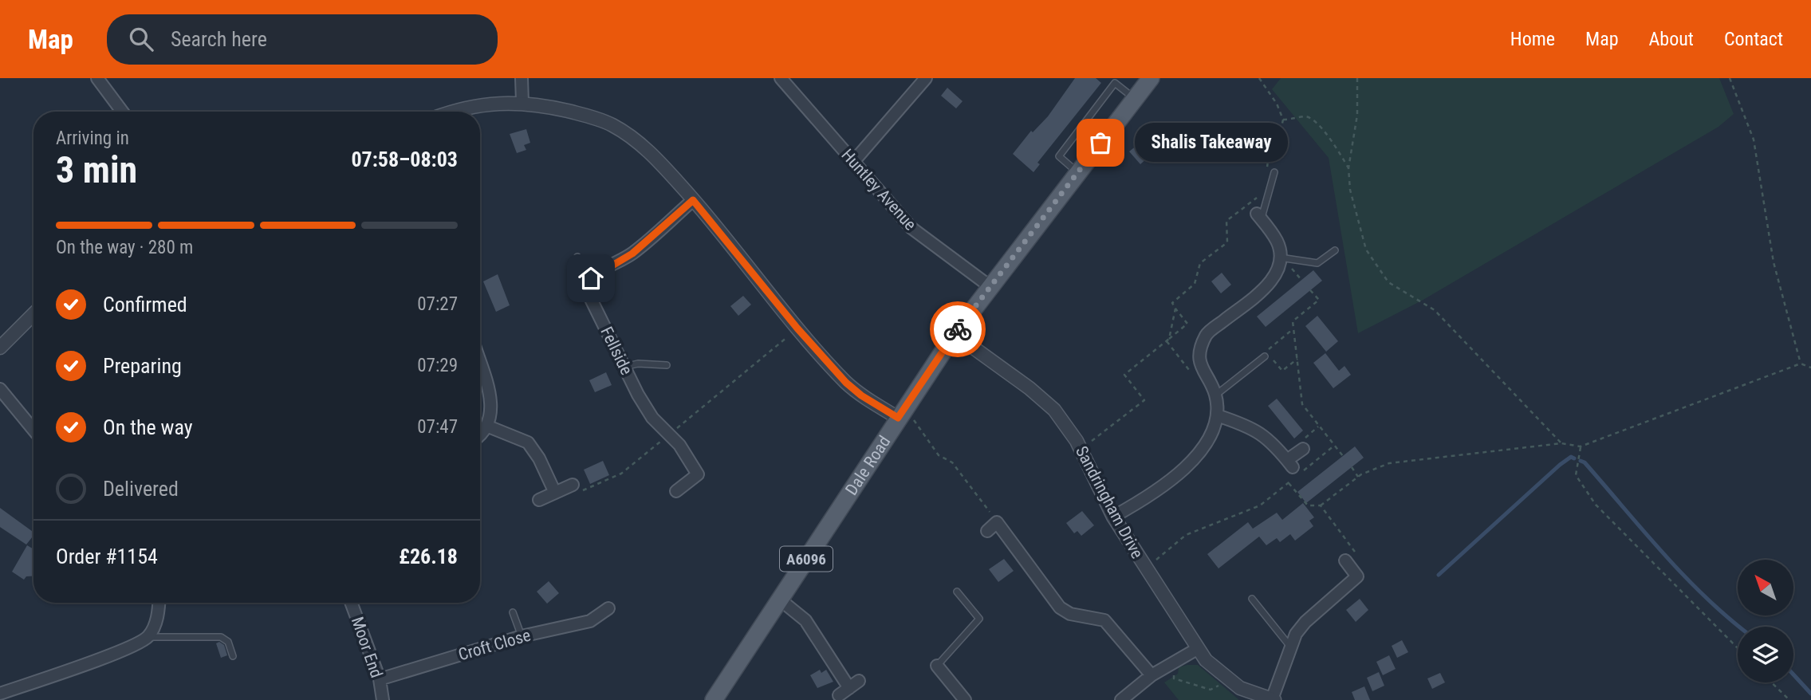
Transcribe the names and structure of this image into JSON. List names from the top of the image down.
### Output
{
  "streets": {
    "main road": ["Dale Road", "A6096"],
    "street": [
      "Huntley Avenue",
      "Fellside",
      "Sandringham Drive",
      "Croft Close",
      "Moor End"
    ]
  },
  "crossings": [
    ["Huntley Avenue", "Dale Road"],
    ["Dale Road", "Sandringham Drive"],
    ["Croft Close", "Moor End"]
  ],
  "places": ["Shalis Takeaway"],
  "north": "top left",
  "page": {
    "header": "Map",
    "search": "Search here",
    "nav": [
      "Home",
      "Map",
      "About",
      "Contact"
    ],
    "heading": ["3 min", "Arriving in", "07:58–08:03"],
    "panel": ["Order #1154", "£26.18"],
    "bubble": "Shalis Takeaway",
    "bar": "On the way · 280 m",
    "list": [
      ["Confirmed", "07:27"],
      ["Preparing", "07:29"],
      ["On the way", "07:47"],
      "Delivered"
    ]
  }
}
